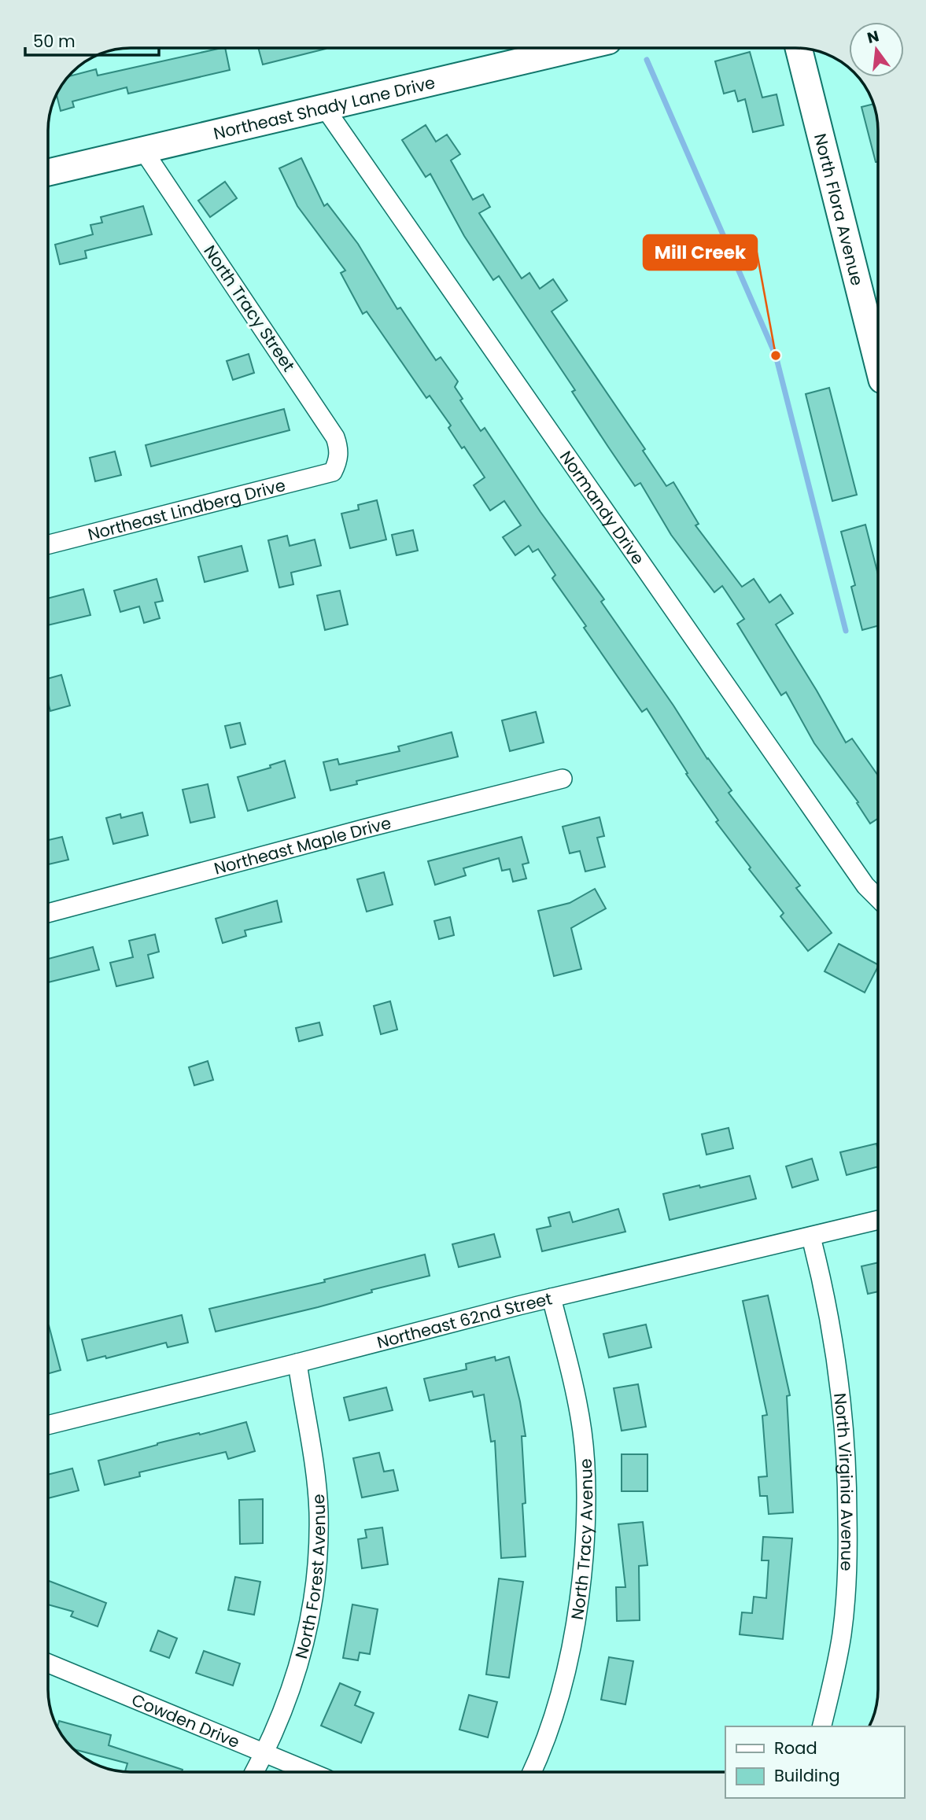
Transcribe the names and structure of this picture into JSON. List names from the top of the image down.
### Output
{
  "streets": {
    "street": [
      "Northeast Shady Lane Drive",
      "North Flora Avenue",
      "North Tracy Street",
      "Normandy Drive",
      "Northeast Lindberg Drive",
      "Northeast Maple Drive",
      "Northeast 62nd Street",
      "North Virginia Avenue",
      "North Tracy Avenue",
      "North Forest Avenue",
      "Cowden Drive"
    ]
  },
  "crossings": [
    ["Northeast Shady Lane Drive", "North Tracy Street"],
    ["Northeast Shady Lane Drive", "Normandy Drive"],
    ["North Tracy Street", "Northeast Lindberg Drive"],
    ["Northeast 62nd Street", "North Virginia Avenue"],
    ["Northeast 62nd Street", "North Tracy Avenue"],
    ["Northeast 62nd Street", "North Forest Avenue"],
    ["North Forest Avenue", "Cowden Drive"]
  ],
  "places": ["Mill Creek"],
  "legend": ["Road", "Building"],
  "scale_bar": "50 m",
  "north": "top"
}
